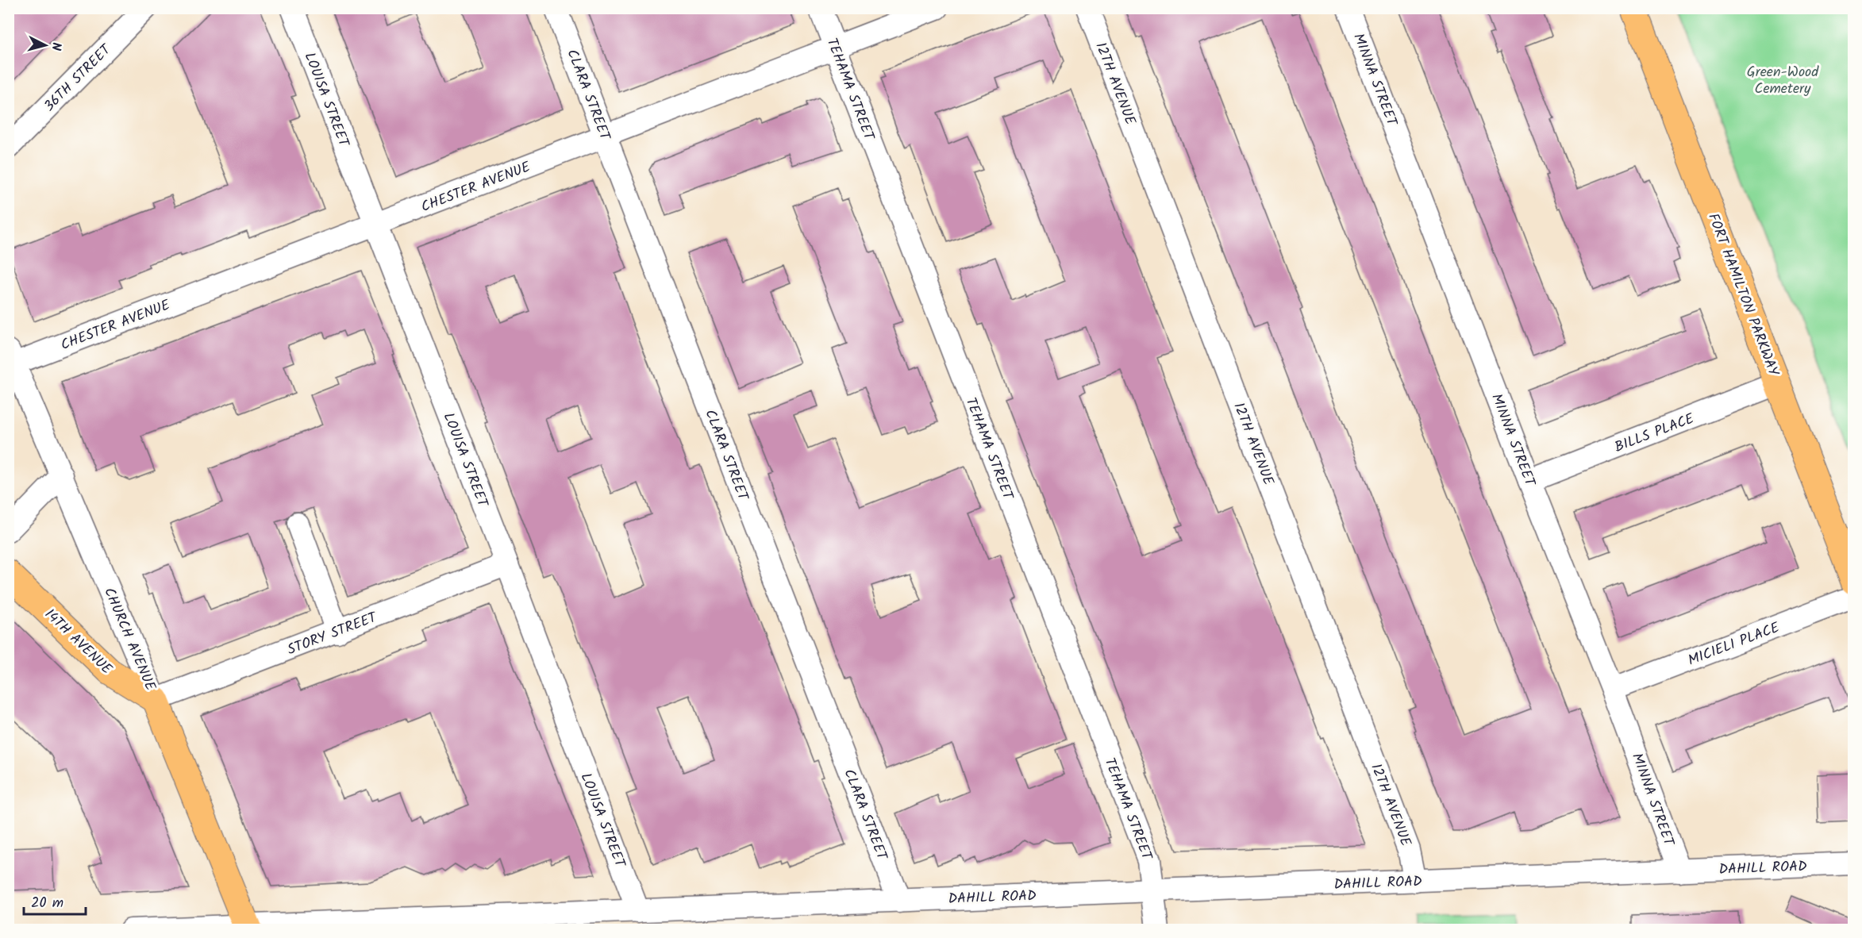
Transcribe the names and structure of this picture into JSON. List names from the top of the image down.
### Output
{
  "streets": {
    "main road": ["FORT HAMILTON PARKWAY", "CHURCH AVENUE", "14TH AVENUE"],
    "street": [
      "36TH STREET",
      "MINNA STREET",
      "12TH AVENUE",
      "TEHAMA STREET",
      "CLARA STREET",
      "LOUISA STREET",
      "CHESTER AVENUE",
      "BILLS PLACE",
      "STORY STREET",
      "MICIELI PLACE",
      "DAHILL ROAD"
    ]
  },
  "crossings": [
    ["MINNA STREET", "BILLS PLACE"],
    ["MINNA STREET", "MICIELI PLACE"],
    ["MINNA STREET", "DAHILL ROAD"],
    ["12TH AVENUE", "DAHILL ROAD"],
    ["TEHAMA STREET", "CHESTER AVENUE"],
    ["TEHAMA STREET", "DAHILL ROAD"],
    ["CLARA STREET", "CHESTER AVENUE"],
    ["CLARA STREET", "DAHILL ROAD"],
    ["LOUISA STREET", "CHESTER AVENUE"],
    ["LOUISA STREET", "STORY STREET"],
    ["LOUISA STREET", "DAHILL ROAD"],
    ["CHESTER AVENUE", "CHURCH AVENUE"],
    ["FORT HAMILTON PARKWAY", "BILLS PLACE"],
    ["STORY STREET", "CHURCH AVENUE"],
    ["STORY STREET", "14TH AVENUE"],
    ["CHURCH AVENUE", "14TH AVENUE"],
    ["CHURCH AVENUE", "DAHILL ROAD"]
  ],
  "parks": ["Green-Wood Cemetery"],
  "scale_bar": "20 m",
  "north": "right"
}
